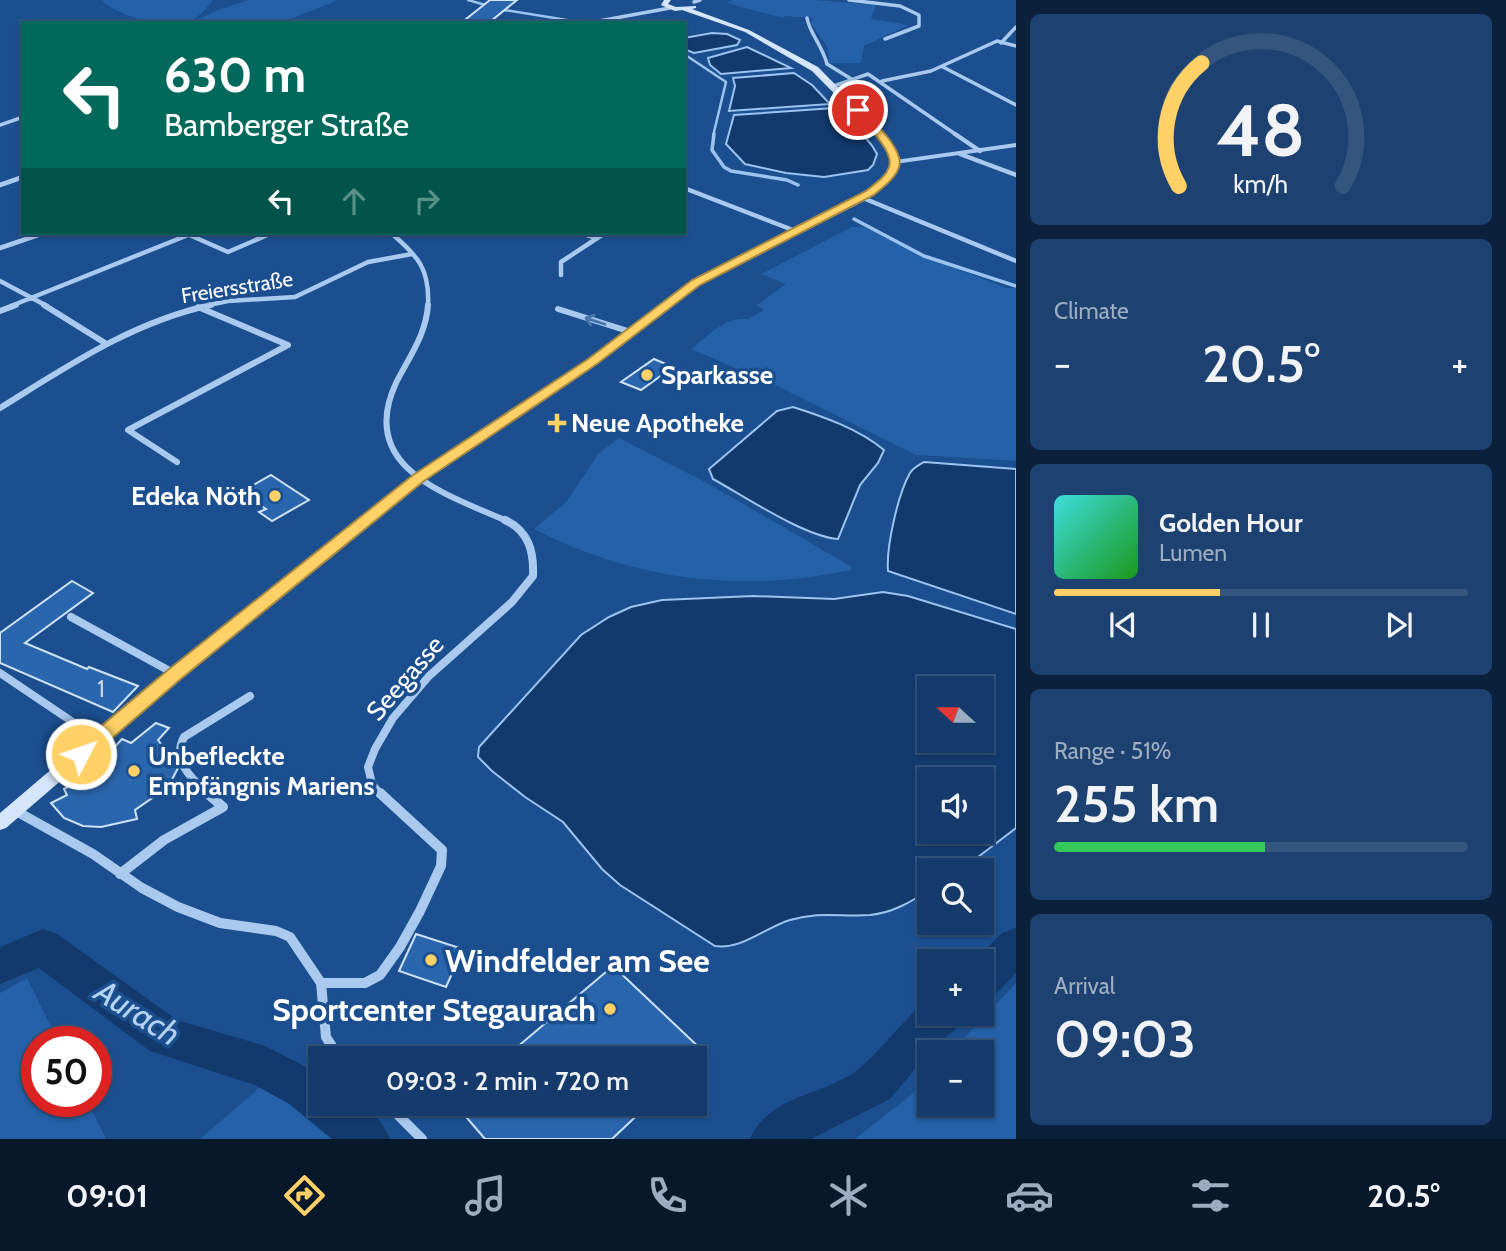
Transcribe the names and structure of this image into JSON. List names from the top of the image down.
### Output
{
  "streets": {
    "street": ["Freiersstraße", "Seegasse"]
  },
  "water": ["Aurach"],
  "places": {
    "other": [
      "Sparkasse",
      "Edeka Nöth",
      "Unbefleckte Empfängnis Mariens",
      "Windfelder am See",
      "Sportcenter Stegaurach"
    ],
    "health": ["Neue Apotheke"]
  },
  "house_numbers": ["1"],
  "north": "left",
  "page": {
    "turn": ["630 m", "Bamberger Straße"],
    "tile": [
      "Climate",
      ["Range · 51%", "255 km"],
      ["Arrival", "09:03"]
    ],
    "heat": ["−", "20.5°", "+"],
    "song": ["Golden Hour", "Lumen"],
    "map_buttons": ["+", "−"],
    "limit": "50",
    "trip": "09:03 · 2 min · 720 m",
    "tabs": ["09:01", "20.5°"],
    "gauge": ["48", "km/h"]
  }
}
